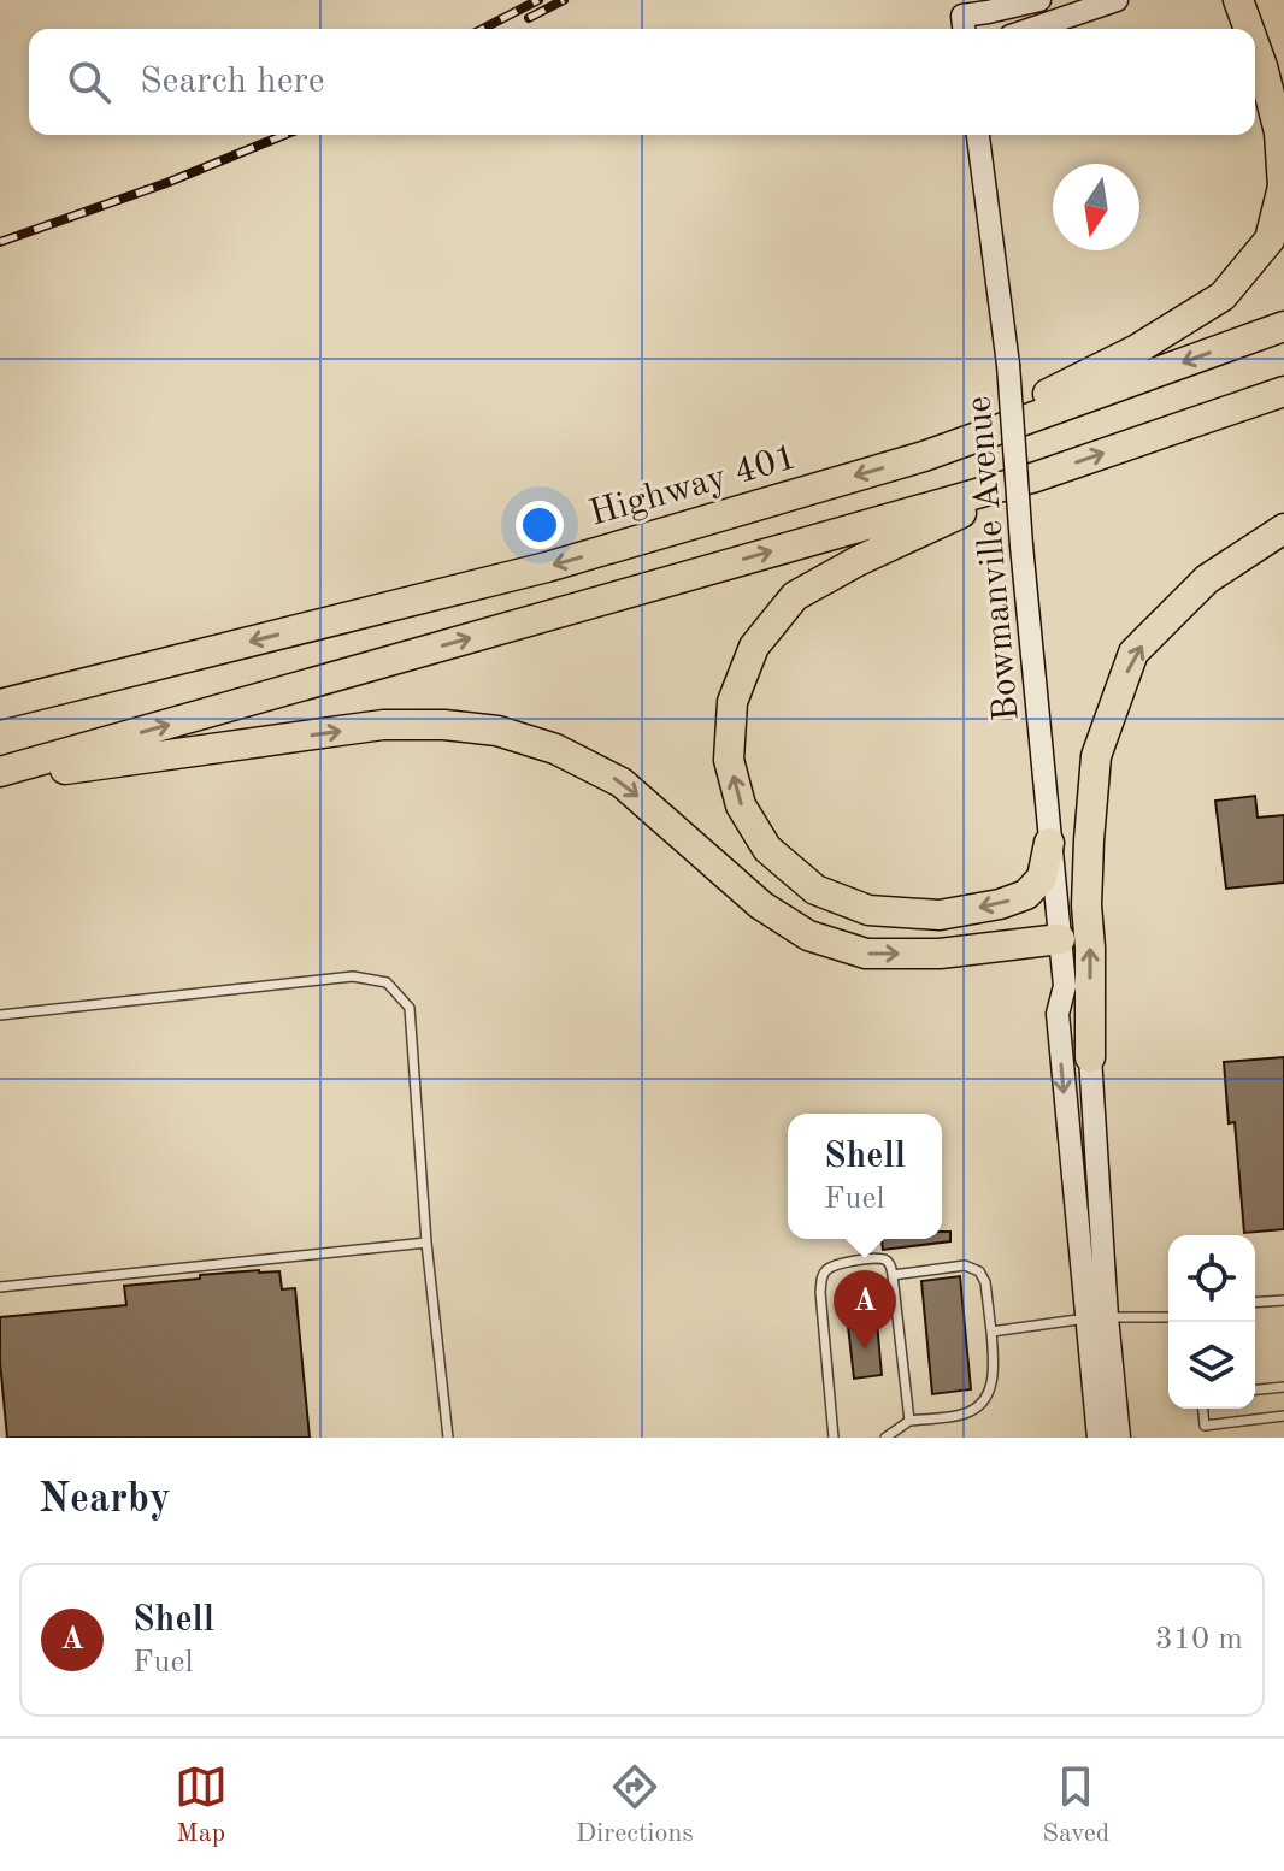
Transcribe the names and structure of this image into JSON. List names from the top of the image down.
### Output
{
  "streets": {
    "highway": ["Highway 401"],
    "main road": ["Bowmanville Avenue"]
  },
  "north": "bottom",
  "page": {
    "search": "Search here",
    "popup": ["Shell", "Fuel"],
    "pins": "A",
    "heading": "Nearby",
    "list": [
      {
        "mark": "A",
        "name": "Shell",
        "note": "Fuel",
        "value": "310 m"
      }
    ],
    "nav": ["Map", "Directions", "Saved"]
  }
}
